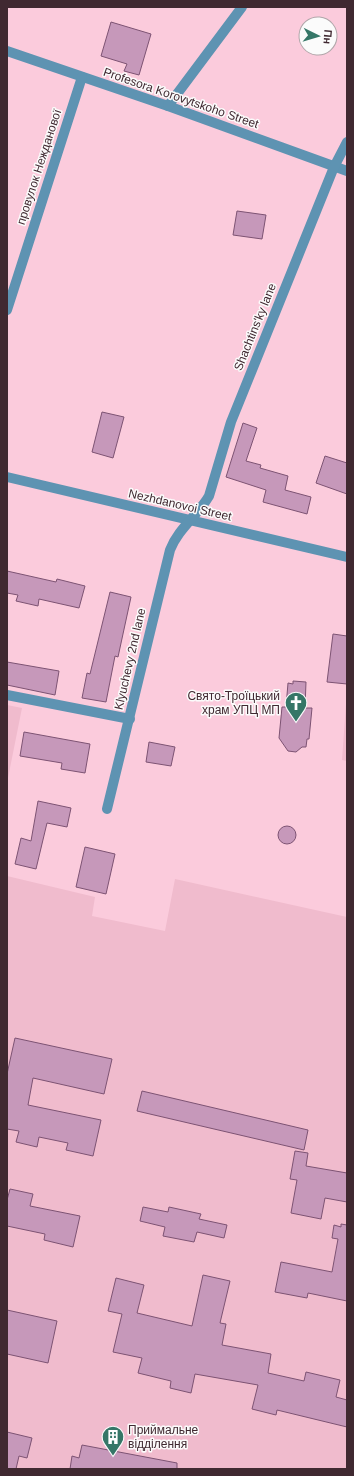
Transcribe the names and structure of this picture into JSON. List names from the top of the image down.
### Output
{
  "streets": {
    "street": [
      "Profesora Korovytskoho Street",
      "провулок Нежданової",
      "Shachtins'ky lane",
      "Nezhdanovoi Street",
      "Klyuchevy 2nd lane"
    ]
  },
  "crossings": [
    ["Profesora Korovytskoho Street", "провулок Нежданової"],
    ["Profesora Korovytskoho Street", "Shachtins'ky lane"],
    ["Shachtins'ky lane", "Nezhdanovoi Street"],
    ["Shachtins'ky lane", "Klyuchevy 2nd lane"],
    ["Nezhdanovoi Street", "Klyuchevy 2nd lane"]
  ],
  "places": {
    "church": ["Свято-Троїцький храм УПЦ МП"],
    "building": ["Приймальне відділення"]
  },
  "north": "right"
}
